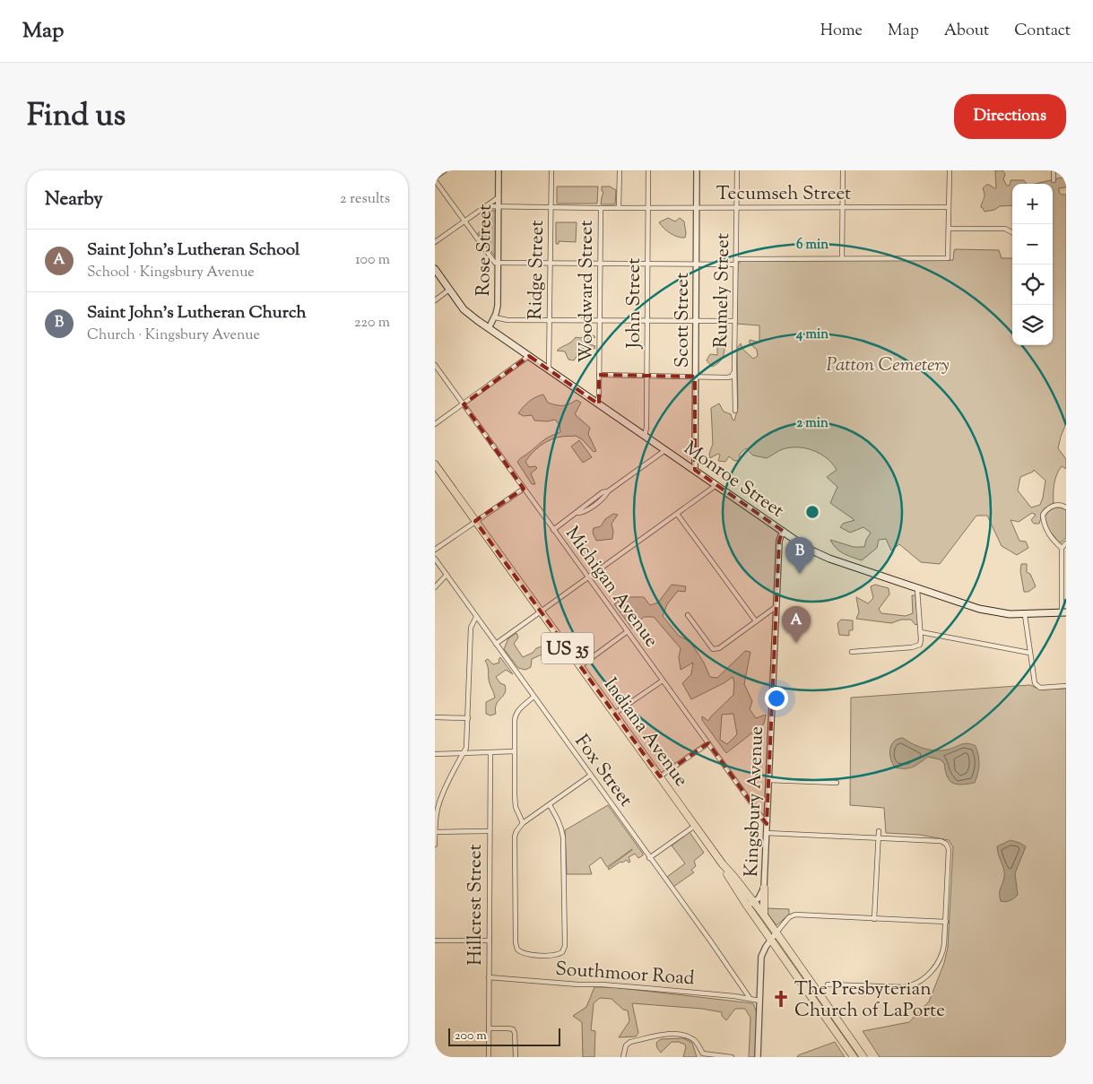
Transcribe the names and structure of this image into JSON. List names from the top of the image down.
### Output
{
  "streets": {
    "main road": ["Monroe Street", "US 35", "Indiana Avenue"],
    "street": [
      "Tecumseh Street",
      "Rose Street",
      "Ridge Street",
      "Rumely Street",
      "Woodward Street",
      "John Street",
      "Scott Street",
      "Michigan Avenue",
      "Fox Street",
      "Kingsbury Avenue",
      "Hillcrest Street",
      "Southmoor Road"
    ]
  },
  "crossings": [
    ["Tecumseh Street", "Rumely Street"],
    ["Tecumseh Street", "Woodward Street"],
    ["Tecumseh Street", "John Street"],
    ["Tecumseh Street", "Scott Street"],
    ["Rose Street", "Monroe Street"],
    ["Ridge Street", "Monroe Street"],
    ["Woodward Street", "Monroe Street"],
    ["John Street", "Monroe Street"],
    ["Scott Street", "Monroe Street"],
    ["Monroe Street", "Kingsbury Avenue"],
    ["Michigan Avenue", "Kingsbury Avenue"],
    ["Indiana Avenue", "Kingsbury Avenue"],
    ["Fox Street", "Southmoor Road"],
    ["Hillcrest Street", "Southmoor Road"]
  ],
  "parks": ["Patton Cemetery"],
  "places": {
    "church": ["The Presbyterian Church of LaPorte"]
  },
  "scale_bar": "200 m",
  "page": {
    "header": "Map",
    "nav": [
      "Home",
      "Map",
      "About",
      "Contact"
    ],
    "title": "Find us",
    "buttons": "Directions",
    "heading": ["Nearby", "2 results"],
    "map_buttons": ["+", "−"],
    "list": [
      {
        "mark": "A",
        "name": "Saint John's Lutheran School",
        "note": "School · Kingsbury Avenue",
        "value": "100 m"
      },
      {
        "mark": "B",
        "name": "Saint John's Lutheran Church",
        "note": "Church · Kingsbury Avenue",
        "value": "220 m"
      }
    ],
    "pins": ["B", "A"],
    "scale": "200 m"
  },
  "rings": ["6 min", "4 min", "2 min"]
}
